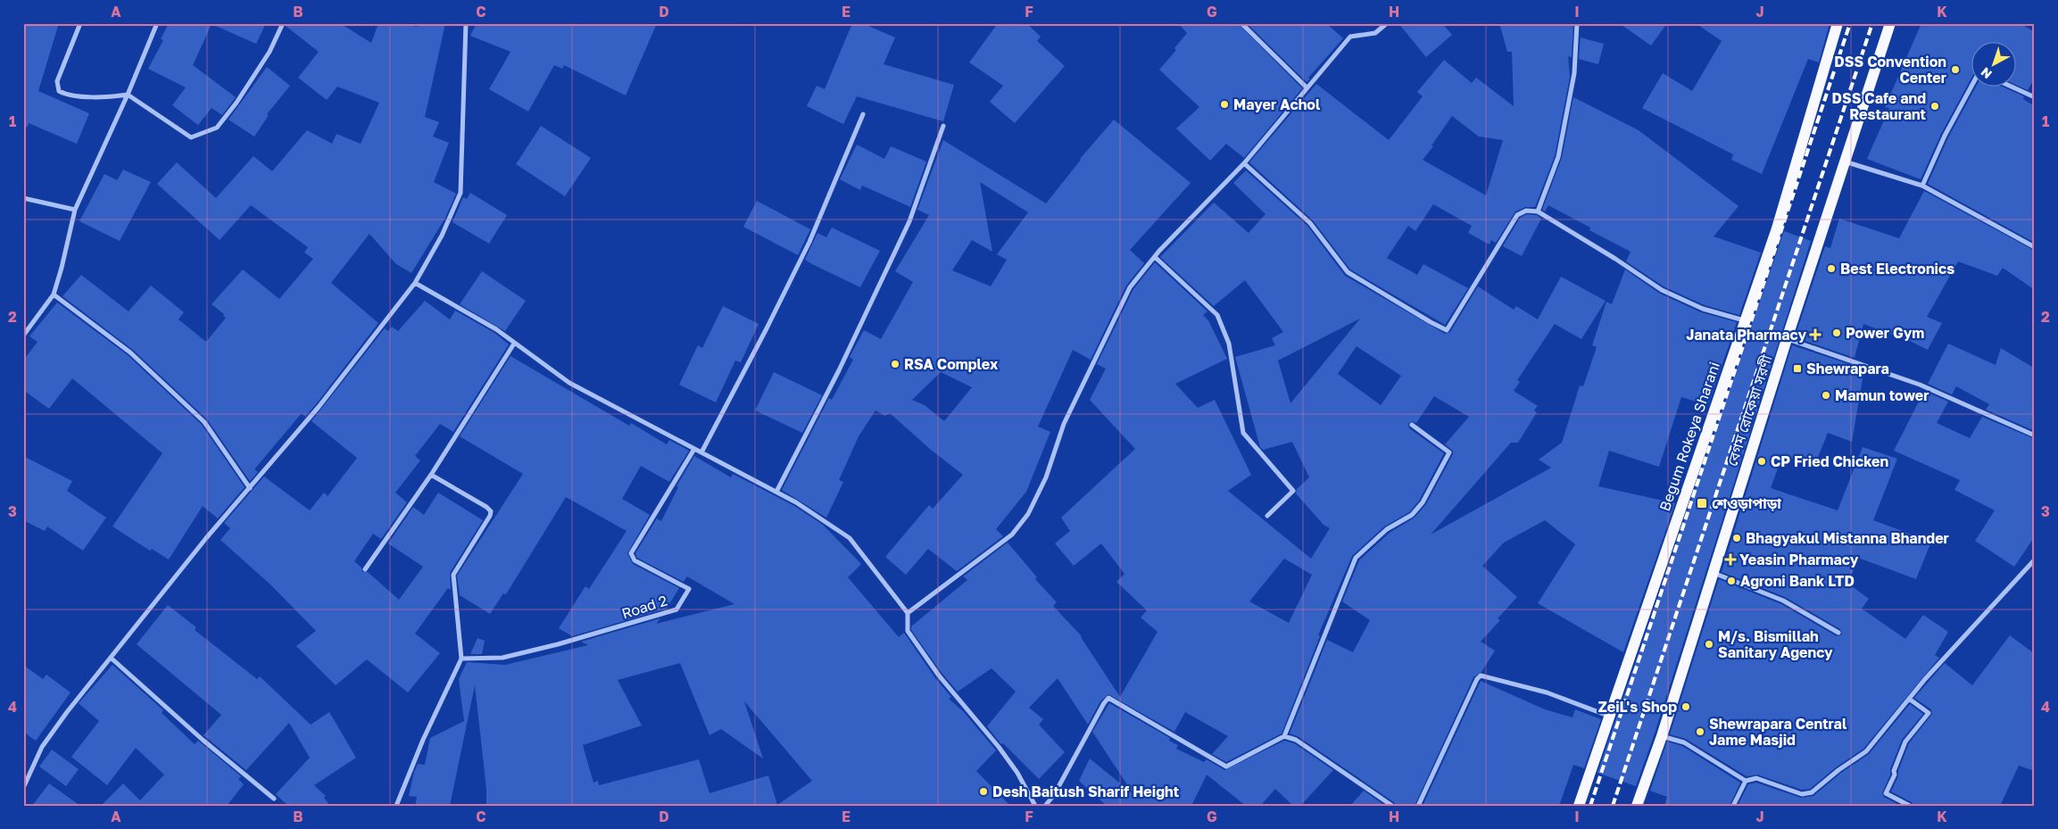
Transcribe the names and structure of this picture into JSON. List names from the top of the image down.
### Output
{
  "streets": {
    "main road": ["বেগম রোকেয়া সরণী", "Begum Rokeya Sharani"],
    "street": ["Road 2"]
  },
  "places": {
    "other": [
      "DSS Convention Center",
      "Mayer Achol",
      "DSS Cafe and Restaurant",
      "Best Electronics",
      "Power Gym",
      "RSA Complex",
      "Mamun tower",
      "CP Fried Chicken",
      "Bhagyakul Mistanna Bhander",
      "Agroni Bank LTD",
      "M/s. Bismillah Sanitary Agency",
      "ZeiL's Shop",
      "Shewrapara Central Jame Masjid",
      "Desh Baitush Sharif Height"
    ],
    "health": ["Janata Pharmacy", "Yeasin Pharmacy"],
    "transit": ["Shewrapara", "শেওড়াপাড়া"]
  },
  "north": "bottom left",
  "grid": {
    "columns": [
      "A",
      "B",
      "C",
      "D",
      "E",
      "F",
      "G",
      "H",
      "I",
      "J",
      "K"
    ],
    "rows": [
      "1",
      "2",
      "3",
      "4"
    ]
  }
}
